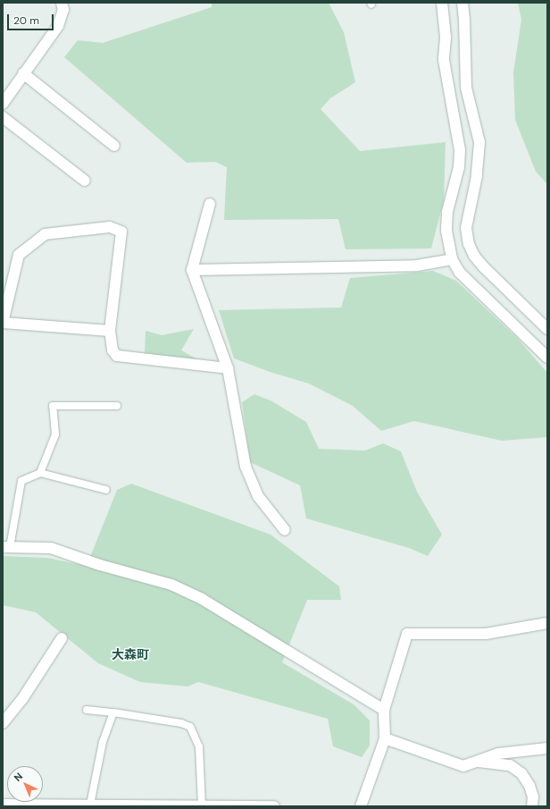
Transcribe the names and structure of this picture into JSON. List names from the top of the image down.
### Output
{
  "districts": ["大森町"],
  "scale_bar": "20 m",
  "north": "top left"
}
